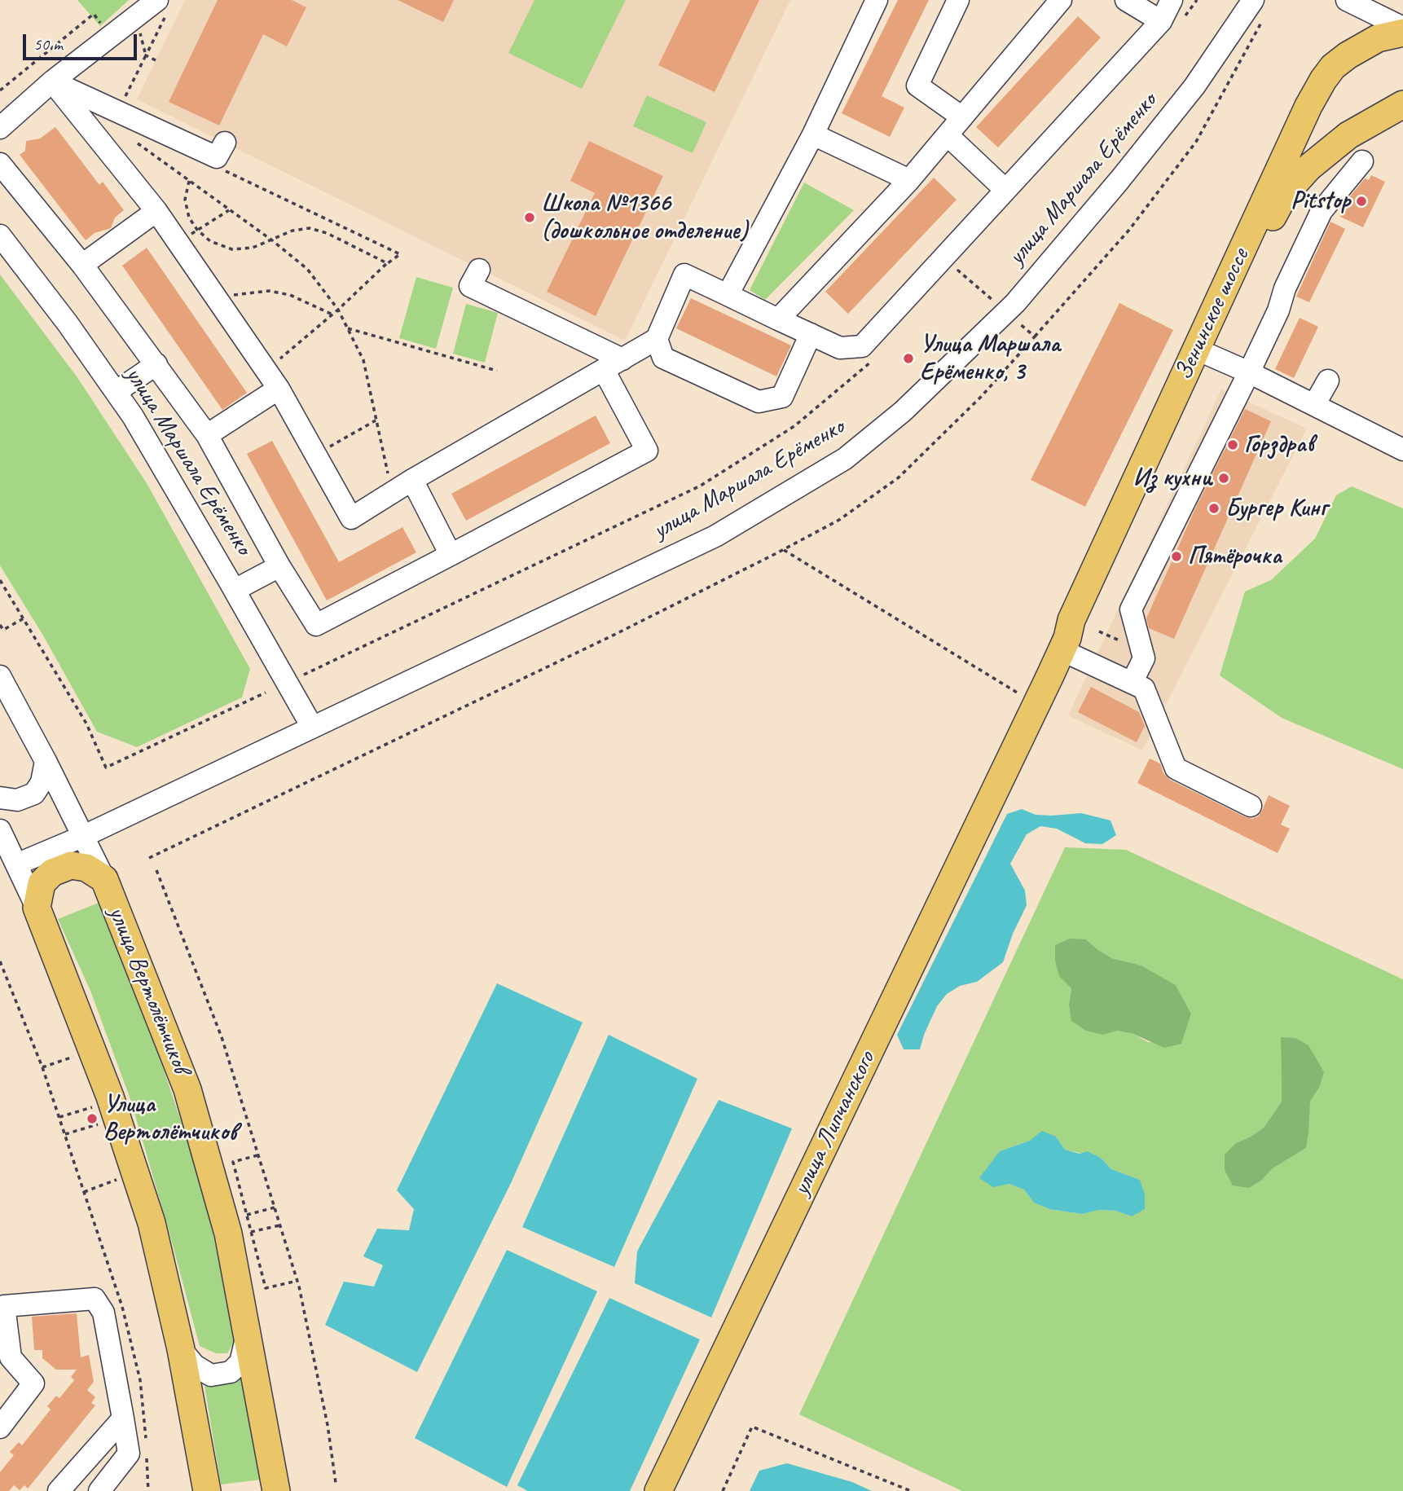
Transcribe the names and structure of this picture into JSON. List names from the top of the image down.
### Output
{
  "streets": {
    "main road": ["Зенинское шоссе", "улица Вертолётчиков", "улица Липчанского"],
    "street": ["улица Маршала Ерёменко"]
  },
  "crossings": [
    ["улица Маршала Ерёменко", "улица Вертолётчиков"],
    ["Зенинское шоссе", "улица Липчанского"]
  ],
  "places": [
    "Pitstop",
    "Школа №1366 (дошкольное отделение)",
    "Улица Маршала Ерёменко, 3",
    "Горздрав",
    "Из кухни",
    "Бургер Кинг",
    "Пятёрочка",
    "Улица Вертолётчиков"
  ],
  "scale_bar": "50 m"
}
